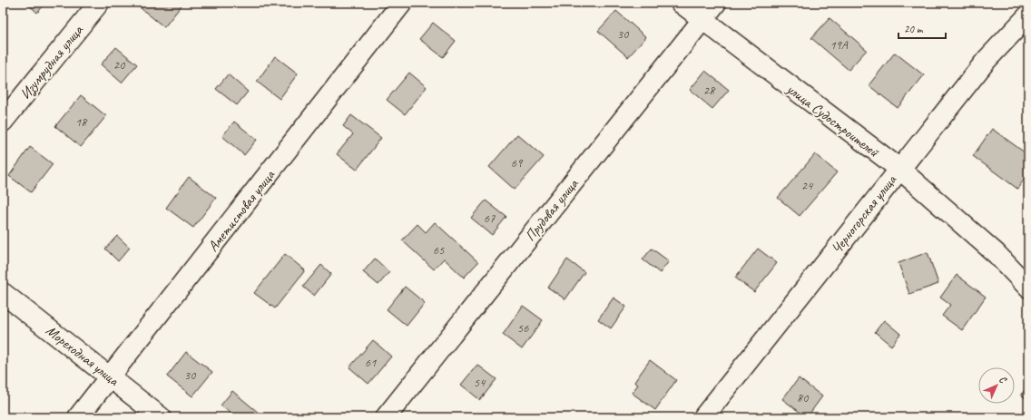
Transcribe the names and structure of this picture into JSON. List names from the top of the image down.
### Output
{
  "streets": {
    "street": [
      "Изумрудная улица",
      "улица Судостроителей",
      "Прудовая улица",
      "Аметистовая улица",
      "Черногорская улица",
      "Мореходная улица"
    ]
  },
  "crossings": [
    ["улица Судостроителей", "Прудовая улица"],
    ["улица Судостроителей", "Черногорская улица"],
    ["Аметистовая улица", "Мореходная улица"]
  ],
  "house_numbers": [
    "30",
    "19А",
    "20",
    "28",
    "18",
    "69",
    "24",
    "67",
    "65",
    "56",
    "61",
    "30",
    "54",
    "80"
  ],
  "scale_bar": "20 m",
  "north": "top right"
}
